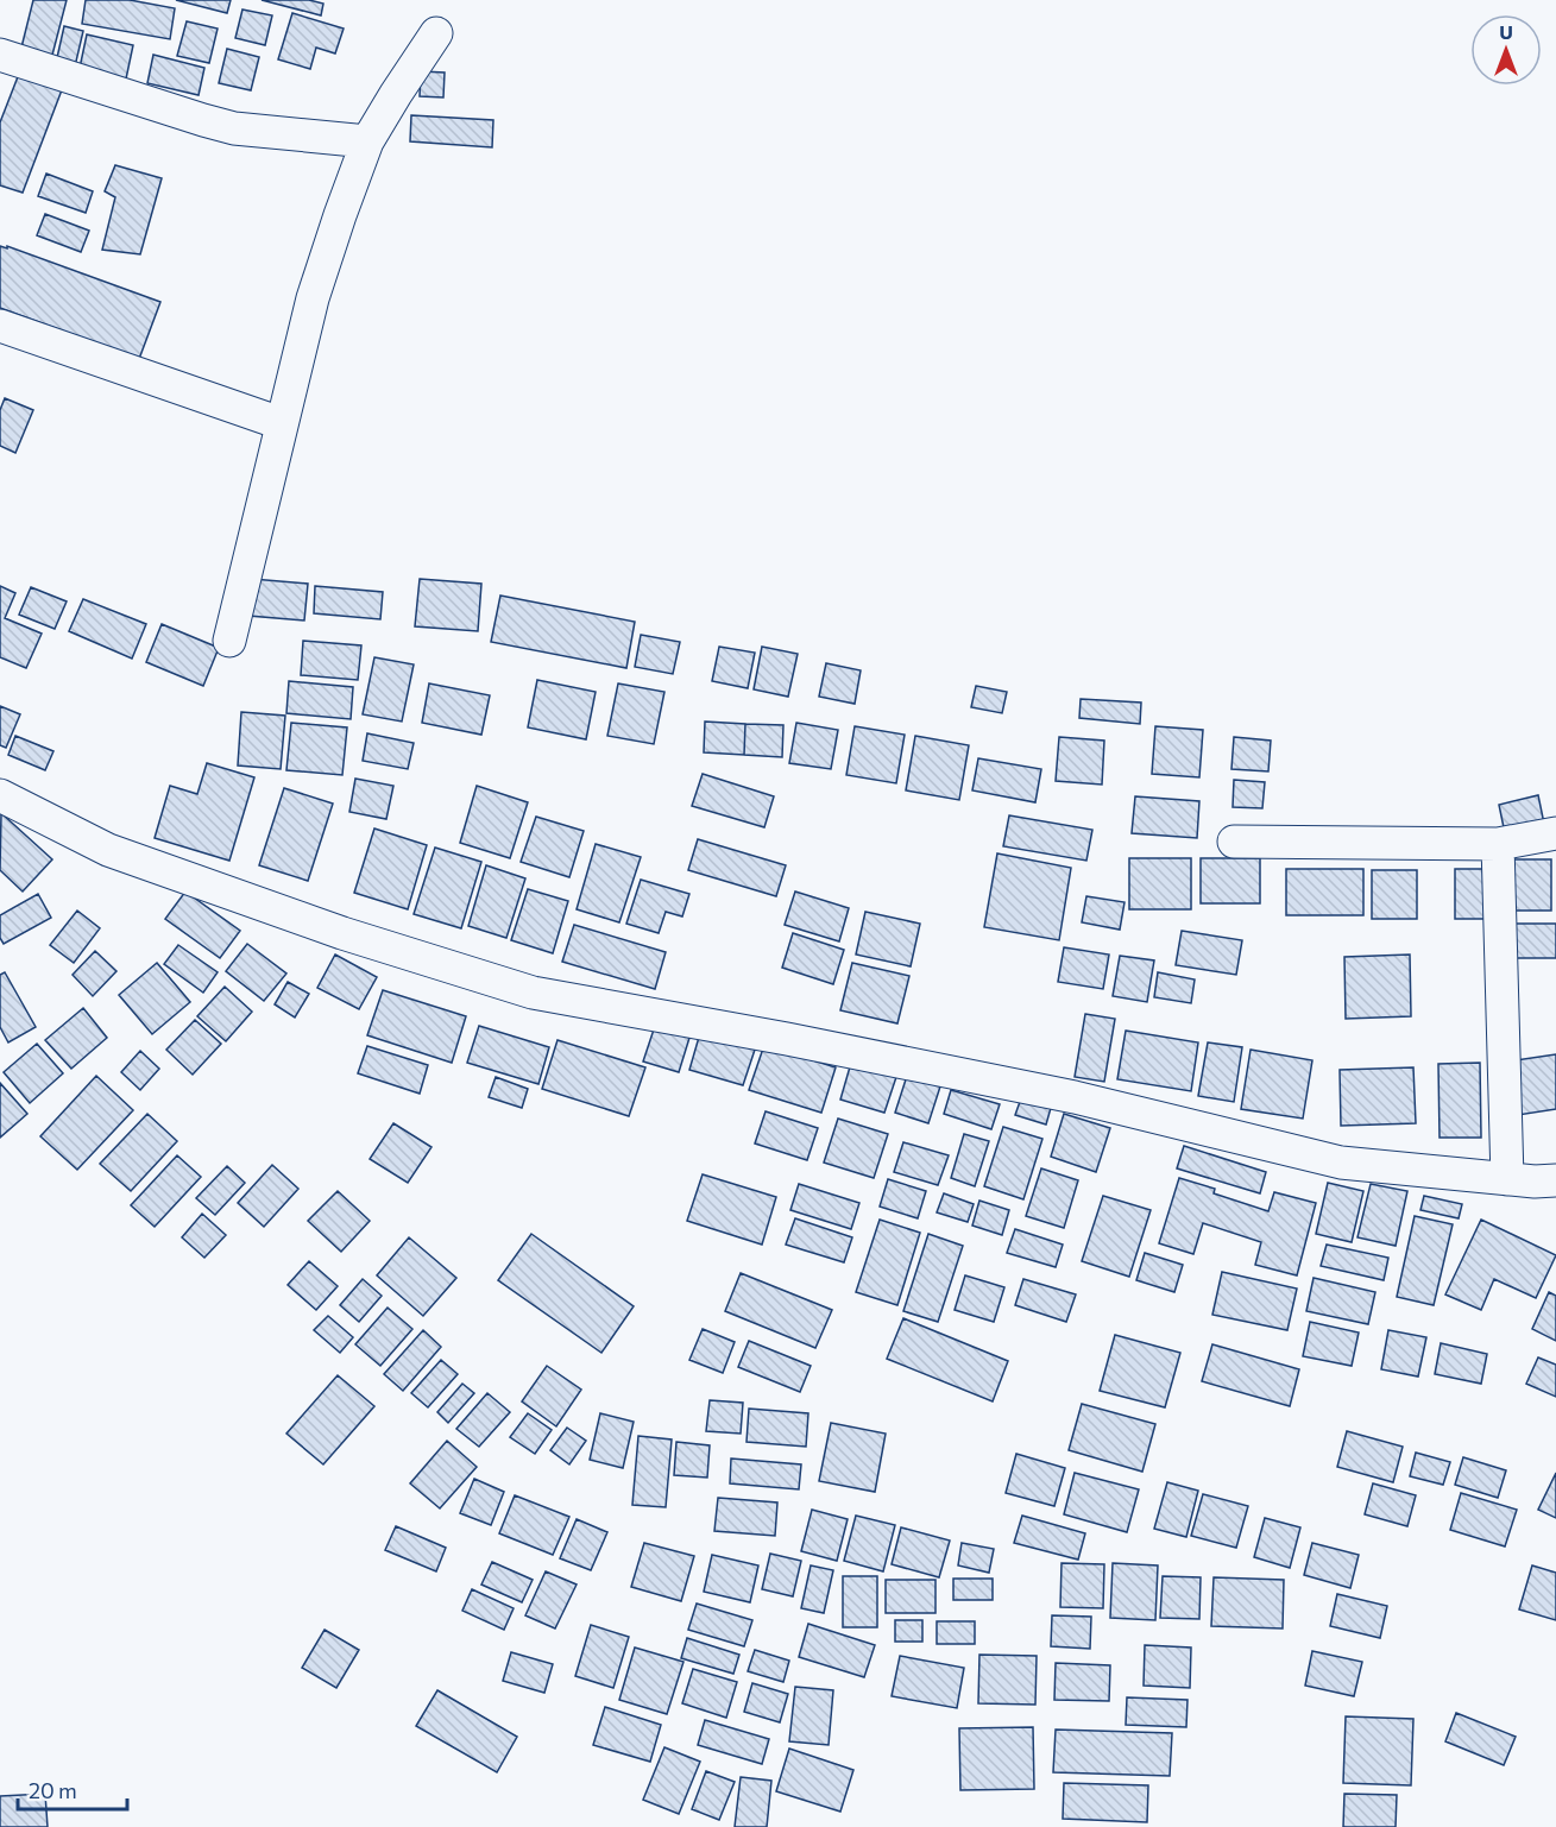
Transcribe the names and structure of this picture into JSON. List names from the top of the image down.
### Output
{
  "scale_bar": "20 m",
  "north": "top"
}
